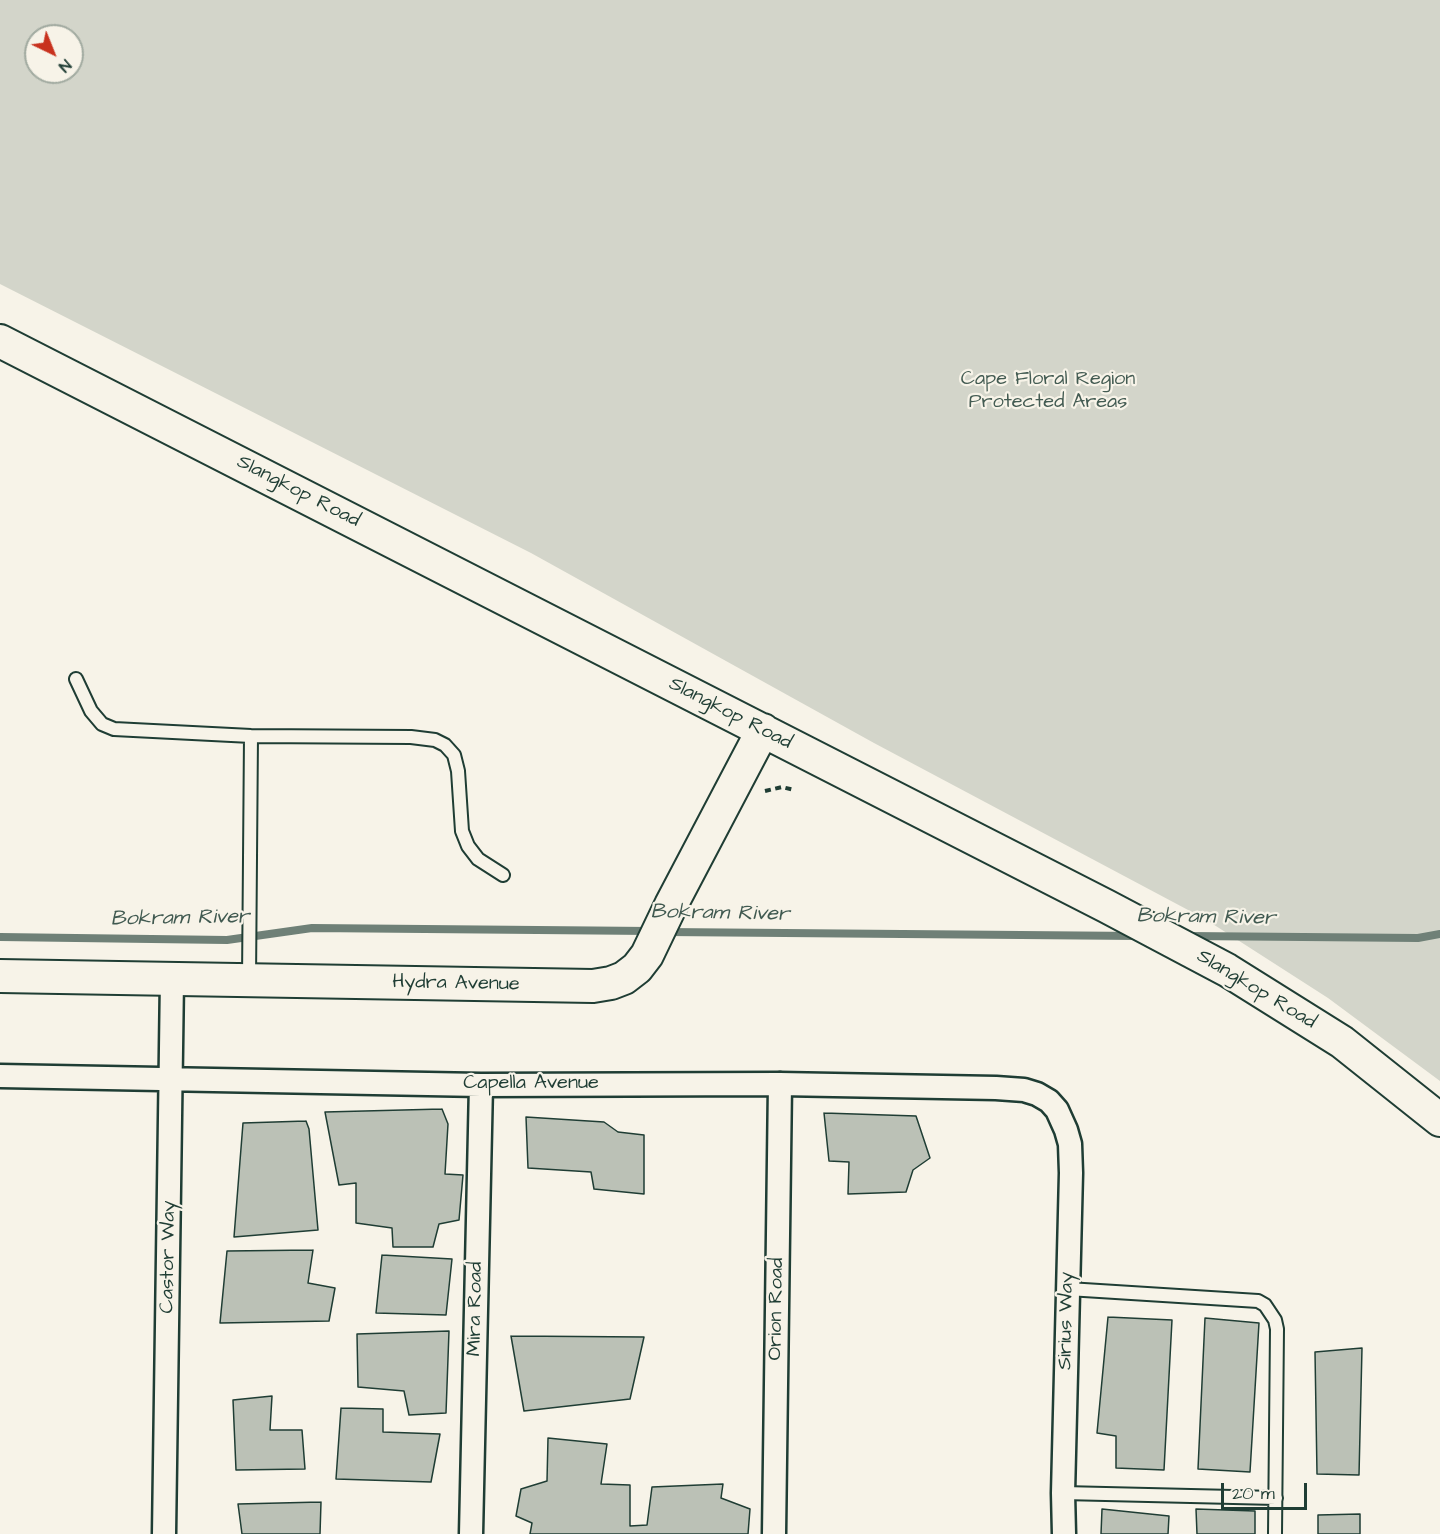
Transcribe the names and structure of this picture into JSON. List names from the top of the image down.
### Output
{
  "streets": {
    "main road": ["Slangkop Road", "Hydra Avenue"],
    "street": [
      "Capella Avenue",
      "Castor Way",
      "Mira Road",
      "Orion Road",
      "Sirius Way"
    ]
  },
  "crossings": [
    ["Slangkop Road", "Hydra Avenue"],
    ["Hydra Avenue", "Castor Way"],
    ["Capella Avenue", "Castor Way"],
    ["Capella Avenue", "Mira Road"],
    ["Capella Avenue", "Orion Road"],
    ["Capella Avenue", "Sirius Way"]
  ],
  "water": ["Bokram River"],
  "parks": ["Cape Floral Region Protected Areas"],
  "scale_bar": "20 m",
  "north": "bottom right"
}
